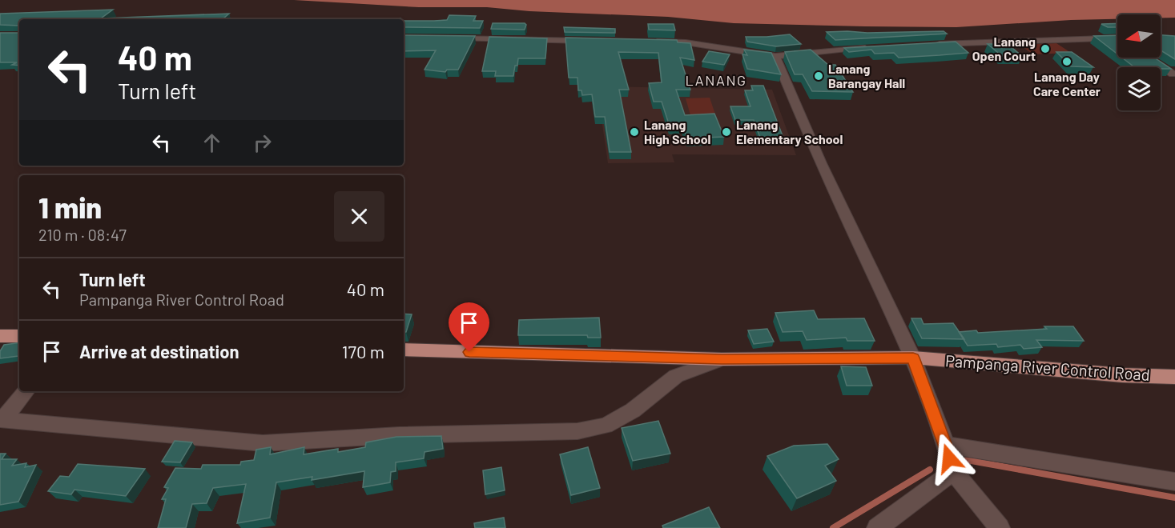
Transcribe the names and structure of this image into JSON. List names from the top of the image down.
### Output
{
  "streets": {
    "main road": ["Pampanga River Control Road"]
  },
  "districts": ["LANANG"],
  "places": [
    "Lanang Open Court",
    "Lanang Day Care Center",
    "Lanang Barangay Hall",
    "Lanang High School",
    "Lanang Elementary School"
  ],
  "north": "left",
  "page": {
    "turn": ["40 m", "Turn left"],
    "heading": ["1 min", "210 m · 08:47"],
    "list": [
      {
        "name": "Turn left",
        "note": "Pampanga River Control Road",
        "value": "40 m"
      },
      {
        "name": "Arrive at destination",
        "value": "170 m"
      }
    ]
  }
}
